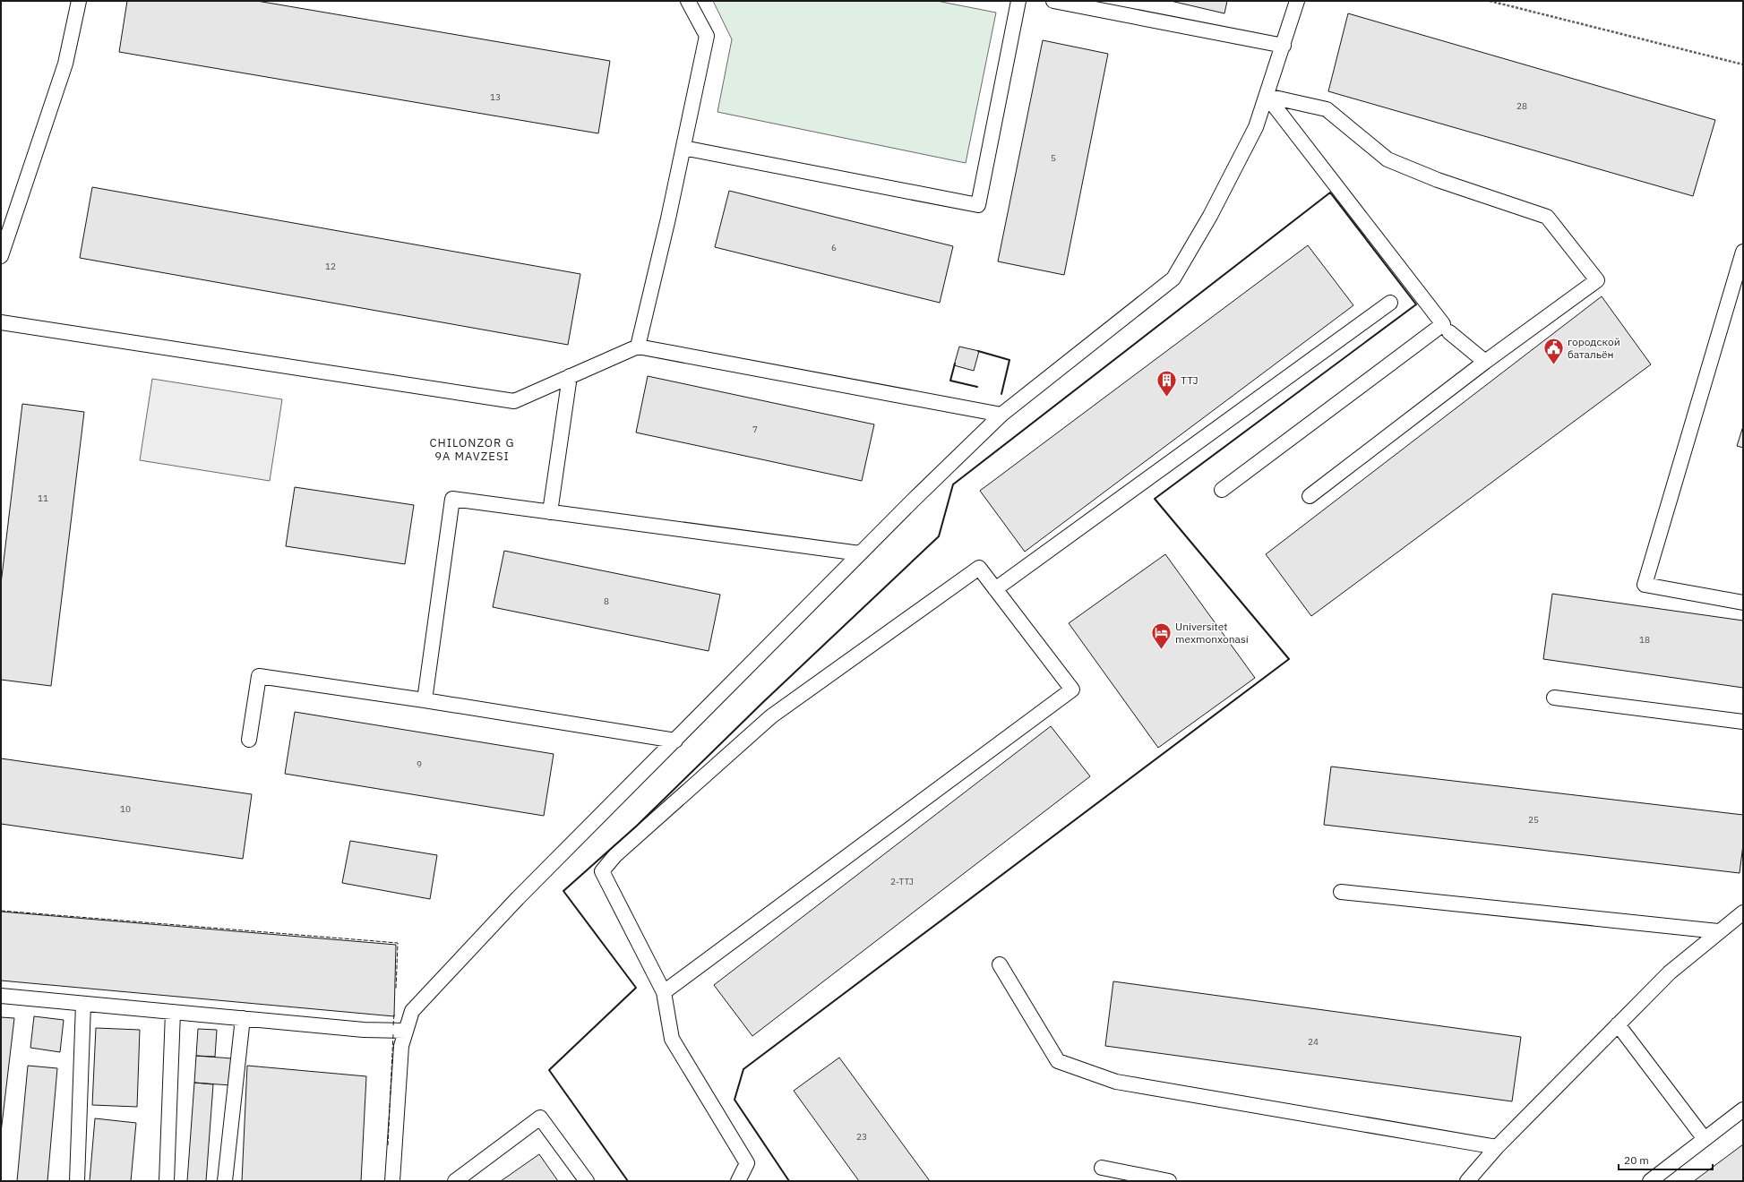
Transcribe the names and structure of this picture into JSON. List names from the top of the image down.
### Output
{
  "districts": ["CHILONZOR G 9A MAVZESI"],
  "places": {
    "public building": ["городской батальён"],
    "building": ["TTJ"],
    "hotel": ["Universitet mexmonxonasi"]
  },
  "house_numbers": [
    "13",
    "28",
    "5",
    "6",
    "12",
    "7",
    "11",
    "8",
    "18",
    "9",
    "10",
    "25",
    "2-TTJ",
    "24",
    "23"
  ],
  "scale_bar": "20 m"
}
